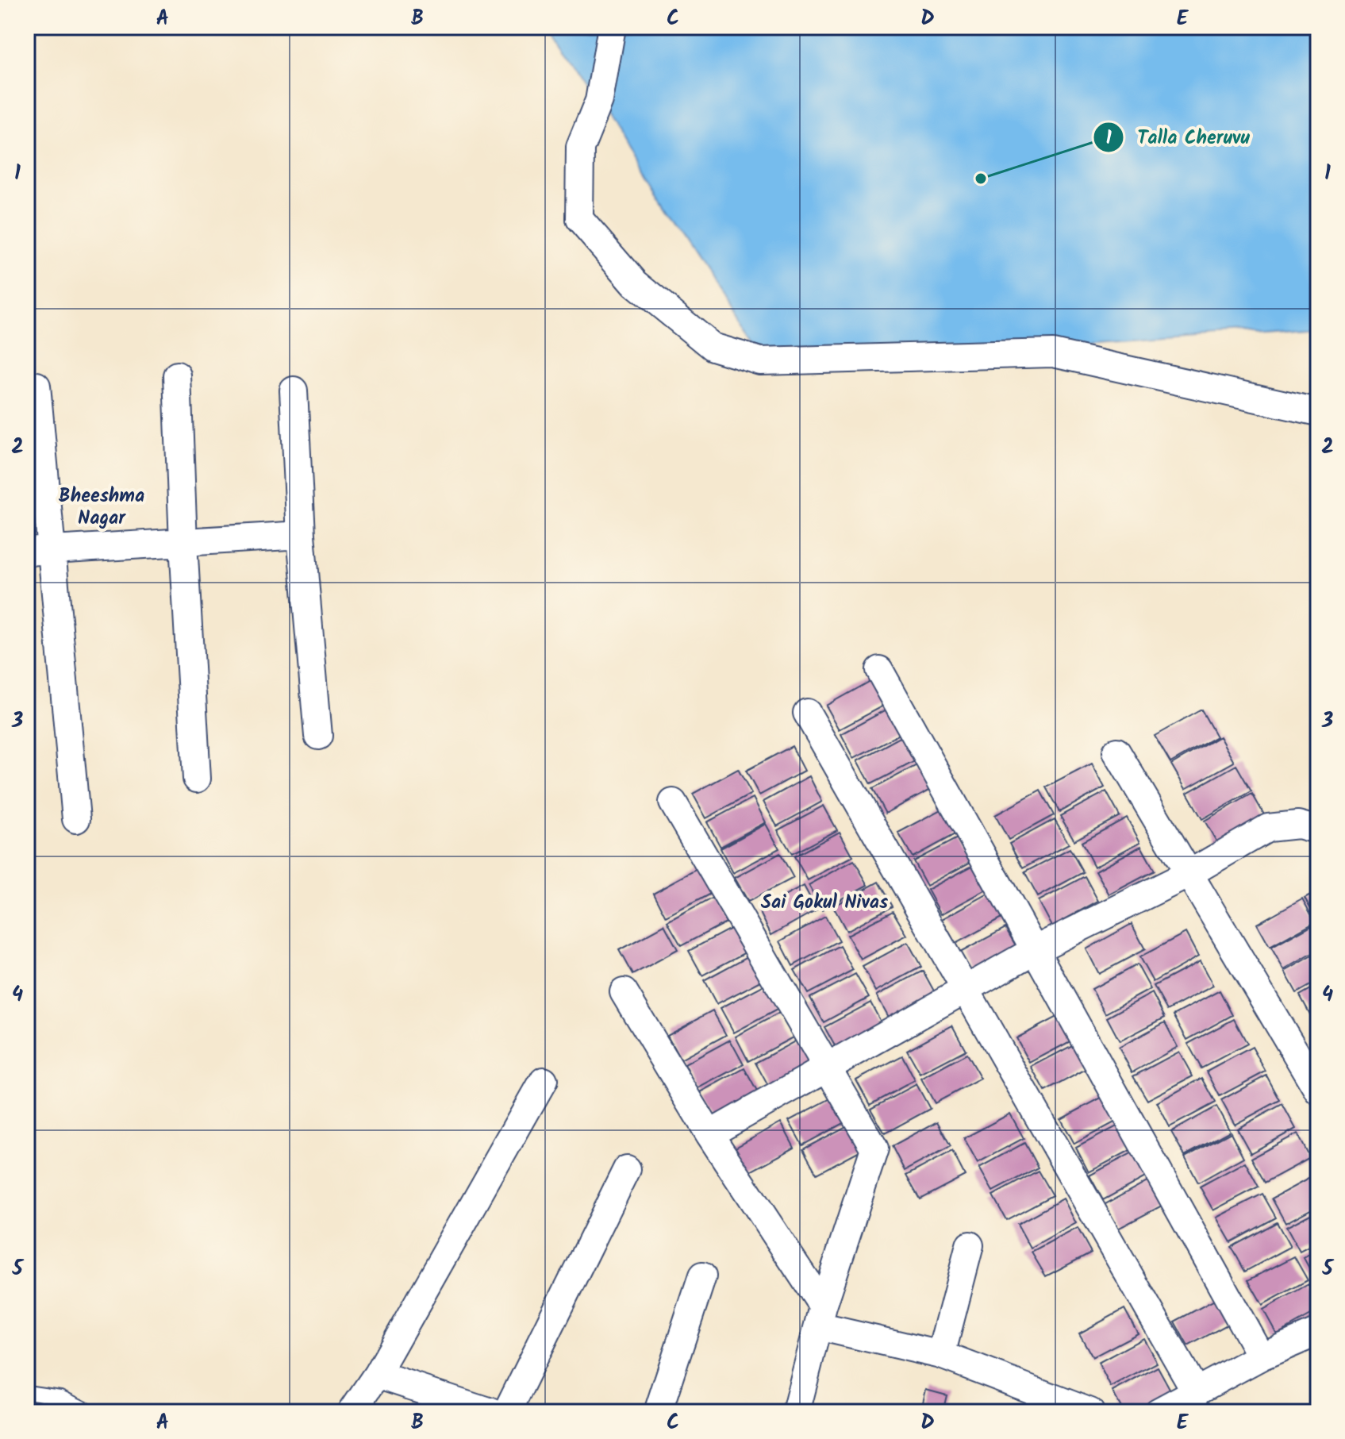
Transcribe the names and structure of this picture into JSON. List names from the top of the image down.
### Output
{
  "districts": ["Bheeshma Nagar", "Sai Gokul Nivas"],
  "places": ["Talla Cheruvu"],
  "grid": {
    "columns": [
      "A",
      "B",
      "C",
      "D",
      "E"
    ],
    "rows": [
      "1",
      "2",
      "3",
      "4",
      "5"
    ]
  }
}
